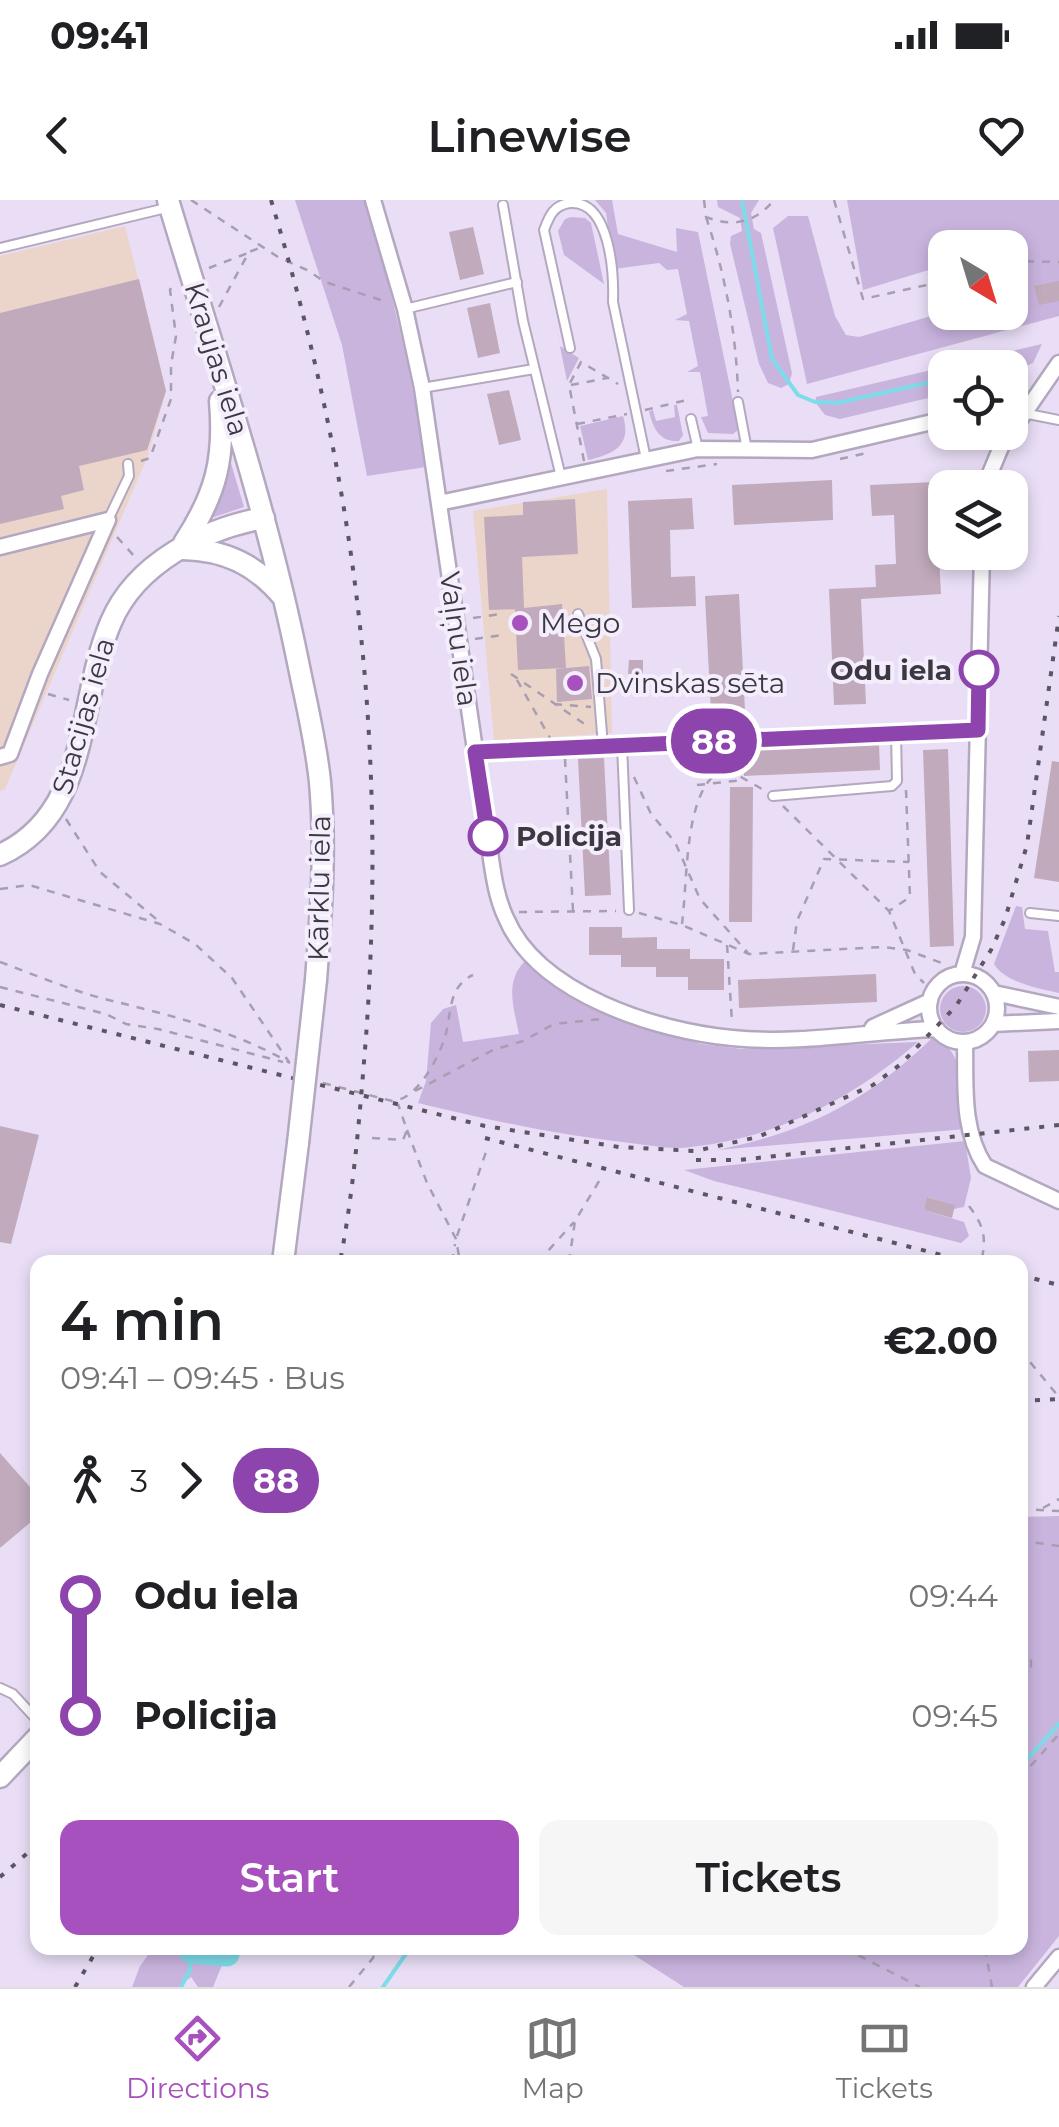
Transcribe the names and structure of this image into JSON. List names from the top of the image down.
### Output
{
  "streets": {
    "street": [
      "Kraujas iela",
      "Vaļņu iela",
      "Stacijas iela",
      "Kārklu iela"
    ]
  },
  "crossings": [
    ["Kraujas iela", "Stacijas iela"],
    ["Kraujas iela", "Kārklu iela"],
    ["Stacijas iela", "Kārklu iela"]
  ],
  "places": [
    "Mego",
    "Odu iela",
    "Dvinskas sēta",
    "Policija"
  ],
  "lines": ["bus line 88"],
  "north": "bottom right",
  "page": {
    "status": "09:41",
    "header": "Linewise",
    "on_map": "88",
    "heading": ["4 min", "09:41 – 09:45 · Bus", "€2.00"],
    "legs": ["3", "88"],
    "list": [
      {
        "name": "Odu iela",
        "value": "09:44"
      },
      {
        "name": "Policija",
        "value": "09:45"
      }
    ],
    "buttons": ["Start", "Tickets"],
    "tabs": ["Directions", "Map", "Tickets"]
  }
}
